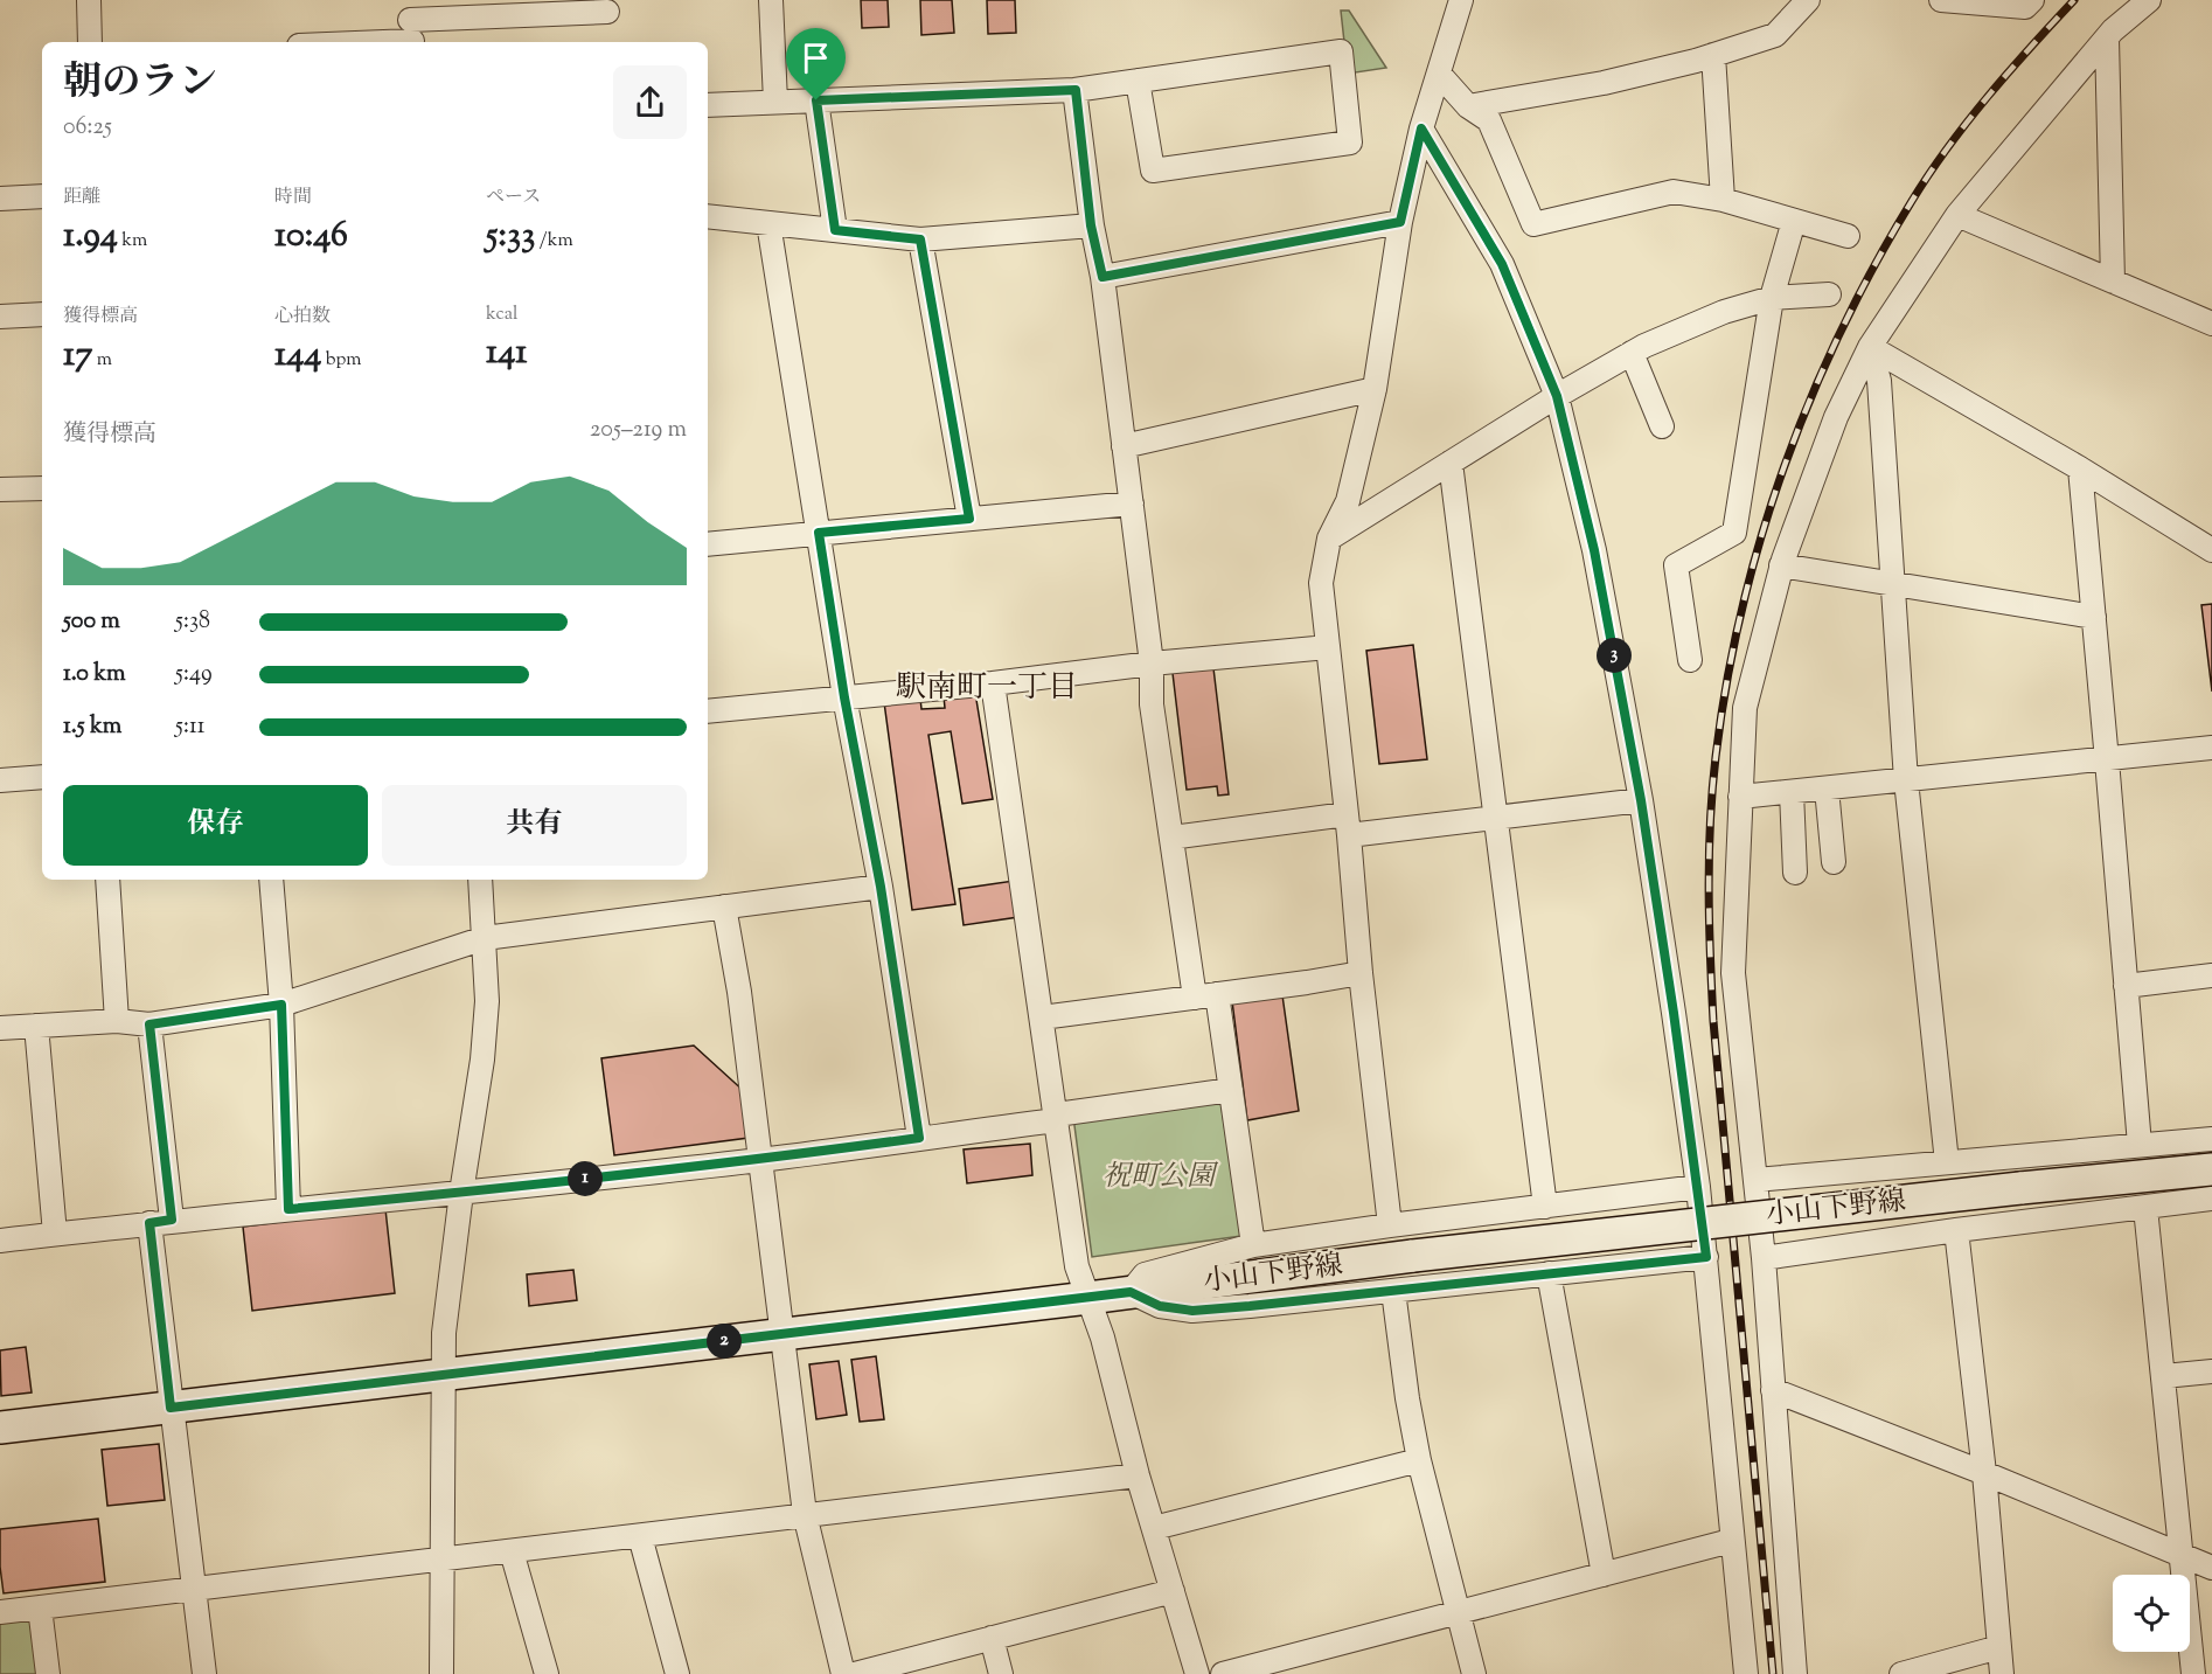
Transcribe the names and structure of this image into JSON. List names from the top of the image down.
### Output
{
  "streets": {
    "main road": ["小山下野線"]
  },
  "districts": ["駅南町一丁目"],
  "parks": ["祝町公園"],
  "page": {
    "heading": ["朝のラン", "06:25"],
    "stats": [
      ["距離", "1.94 km"],
      ["時間", "10:46"],
      ["ペース", "5:33 /km"],
      ["獲得標高", "17 m"],
      ["心拍数", "144 bpm"],
      ["kcal", "141"]
    ],
    "chart": ["獲得標高", "205–219 m"],
    "list": [
      {
        "name": "500 m",
        "note": "5:38"
      },
      {
        "name": "1.0 km",
        "note": "5:49"
      },
      {
        "name": "1.5 km",
        "note": "5:11"
      }
    ],
    "pins": ["3", "1", "2"],
    "buttons": ["保存", "共有"]
  }
}
